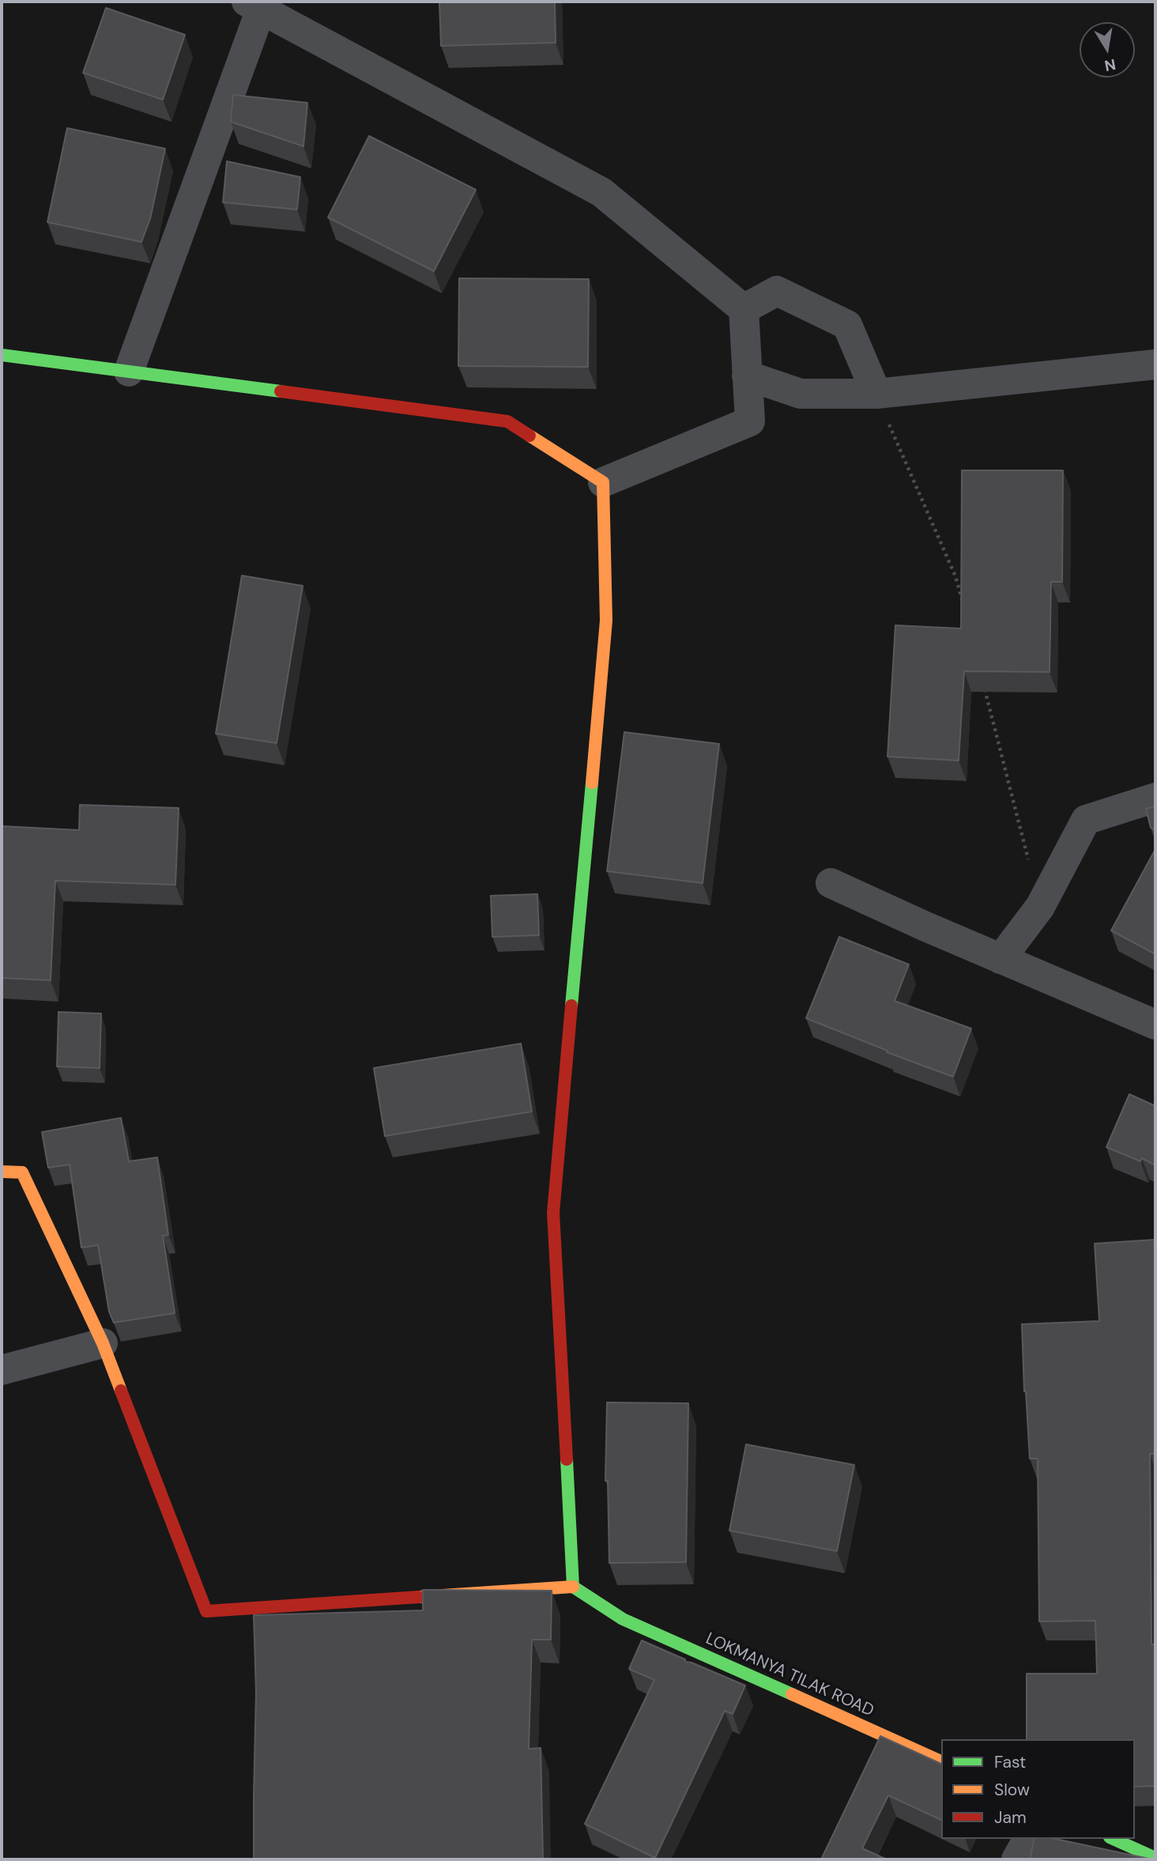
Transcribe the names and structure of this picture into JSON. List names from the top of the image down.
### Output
{
  "streets": {
    "main road": ["LOKMANYA TILAK ROAD"]
  },
  "legend": ["Fast", "Slow", "Jam"],
  "north": "bottom"
}
